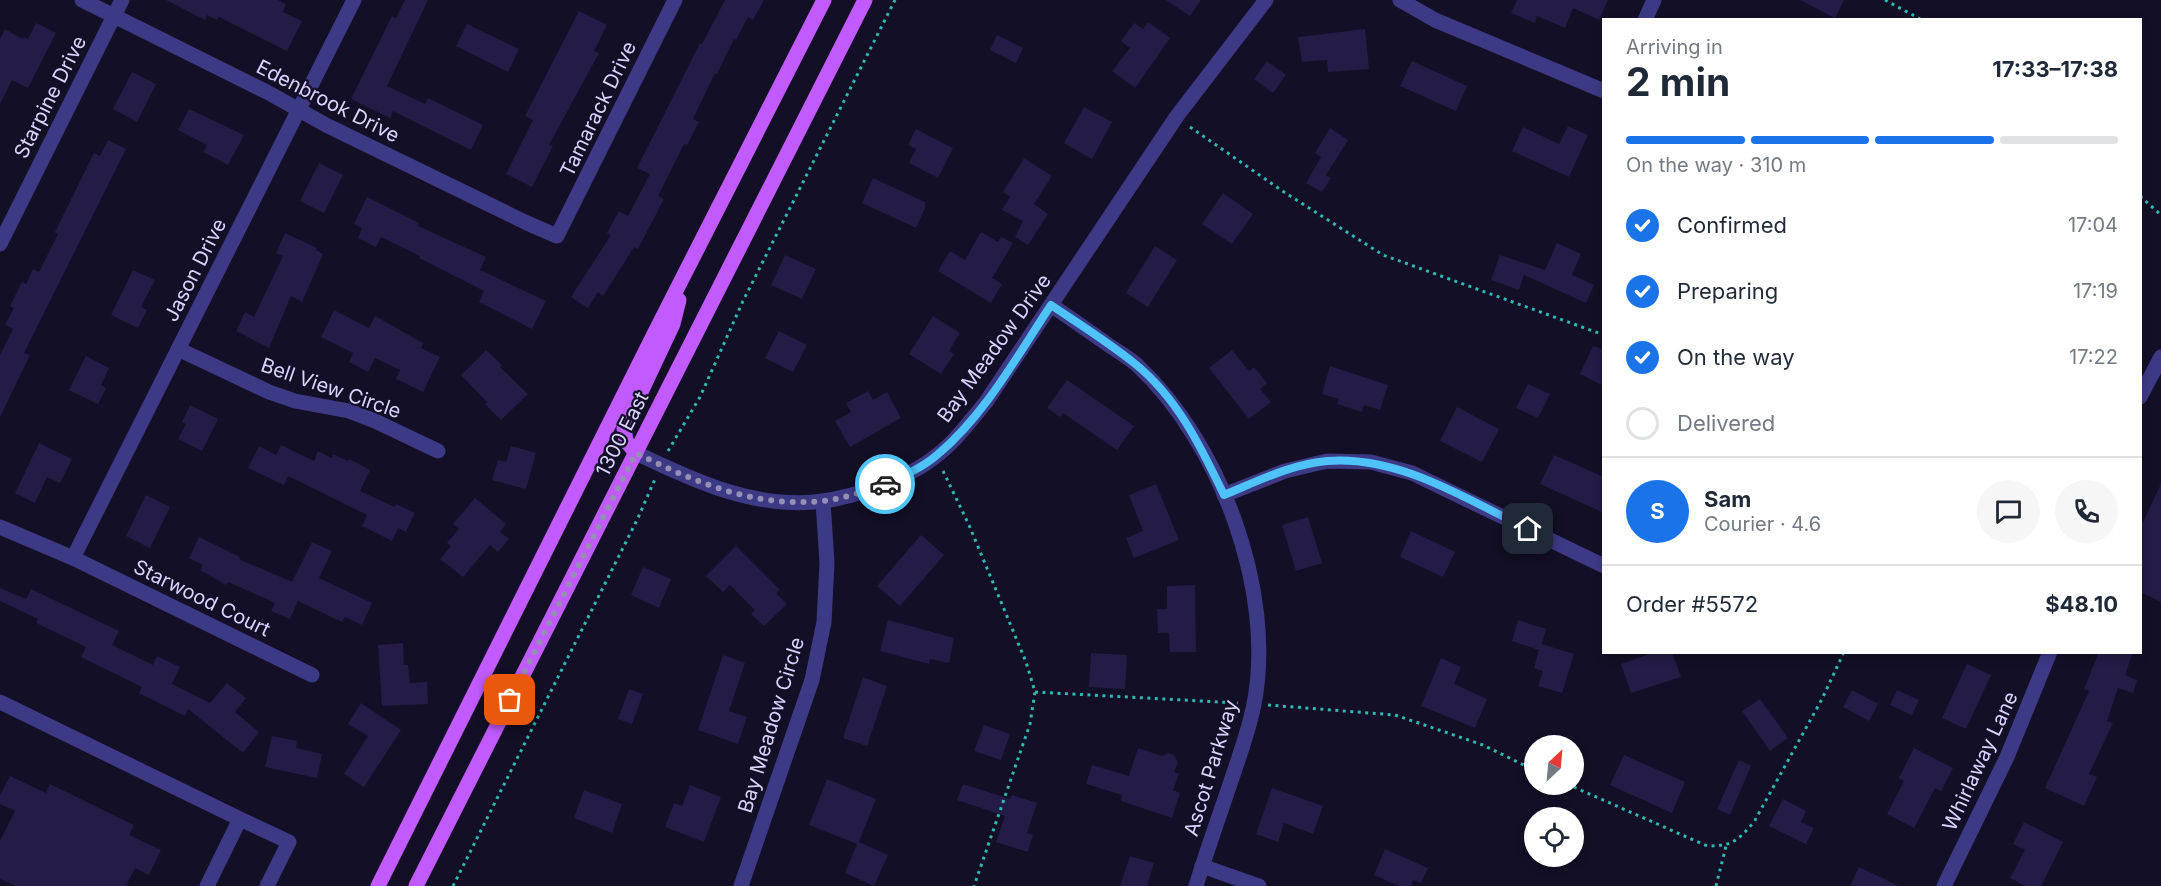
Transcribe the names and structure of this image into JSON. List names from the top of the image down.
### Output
{
  "streets": {
    "main road": ["1300 East"],
    "street": [
      "Starpine Drive",
      "Edenbrook Drive",
      "Tamarack Drive",
      "Jason Drive",
      "Bay Meadow Drive",
      "Bell View Circle",
      "Starwood Court",
      "Bay Meadow Circle",
      "Whirlaway Lane",
      "Ascot Parkway"
    ]
  },
  "crossings": [
    ["Starpine Drive", "Edenbrook Drive"],
    ["Edenbrook Drive", "Tamarack Drive"],
    ["Edenbrook Drive", "Jason Drive"],
    ["Jason Drive", "Bell View Circle"],
    ["Jason Drive", "Starwood Court"],
    ["Bay Meadow Drive", "1300 East"],
    ["Bay Meadow Drive", "Bay Meadow Circle"],
    ["Bay Meadow Drive", "Ascot Parkway"]
  ],
  "north": "top right",
  "page": {
    "heading": ["2 min", "Arriving in", "17:33–17:38"],
    "panel": [
      "Sam",
      "Courier · 4.6",
      "Order #5572",
      "$48.10"
    ],
    "bar": "On the way · 310 m",
    "list": [
      ["Confirmed", "17:04"],
      ["Preparing", "17:19"],
      ["On the way", "17:22"],
      "Delivered"
    ],
    "round": "S"
  }
}
